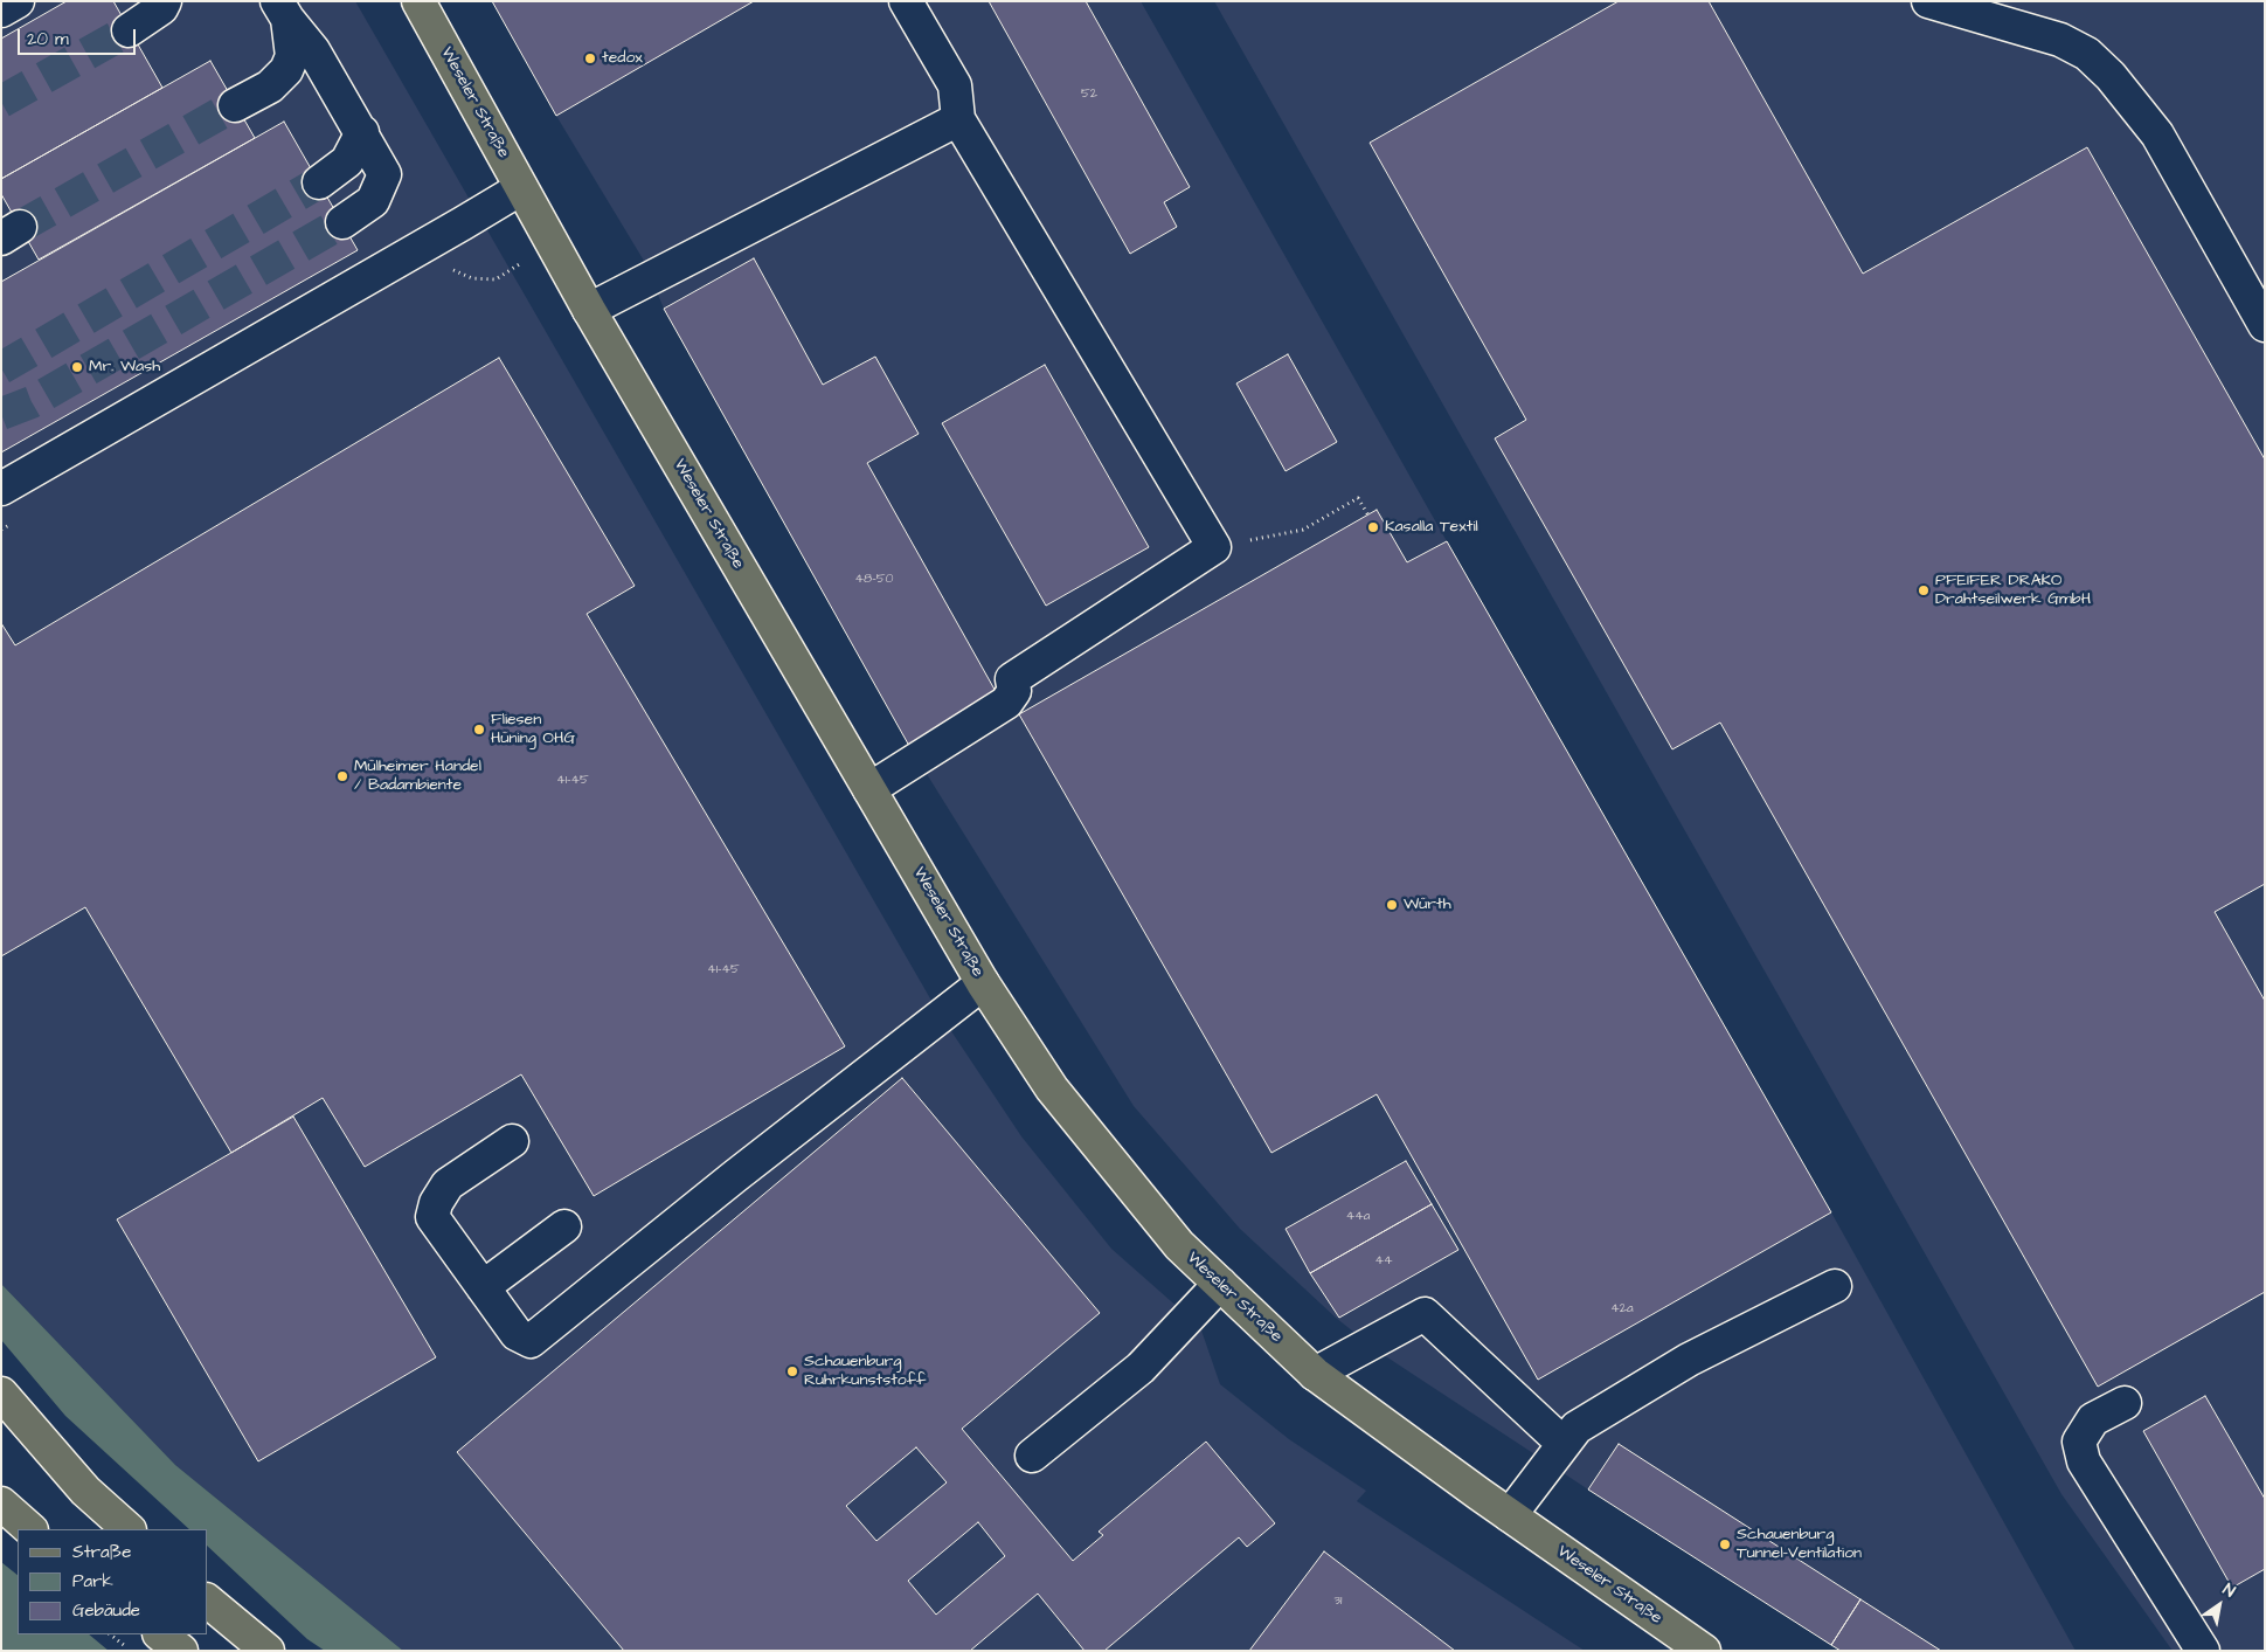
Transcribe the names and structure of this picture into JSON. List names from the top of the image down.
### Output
{
  "streets": {
    "main road": ["Weseler Straße"]
  },
  "places": [
    "tedox",
    "Mr. Wash",
    "Kasalla Textil",
    "PFEIFER DRAKO Drahtseilwerk GmbH",
    "Fliesen Hüning OHG",
    "Mülheimer Handel / Badambiente",
    "Würth",
    "Schauenburg Ruhrkunststoff",
    "Schauenburg Tunnel-Ventilation"
  ],
  "house_numbers": [
    "52",
    "48-50",
    "41-45",
    "41-45",
    "44a",
    "44",
    "42a",
    "31"
  ],
  "legend": ["Straße", "Park", "Gebäude"],
  "scale_bar": "20 m",
  "north": "top right"
}
